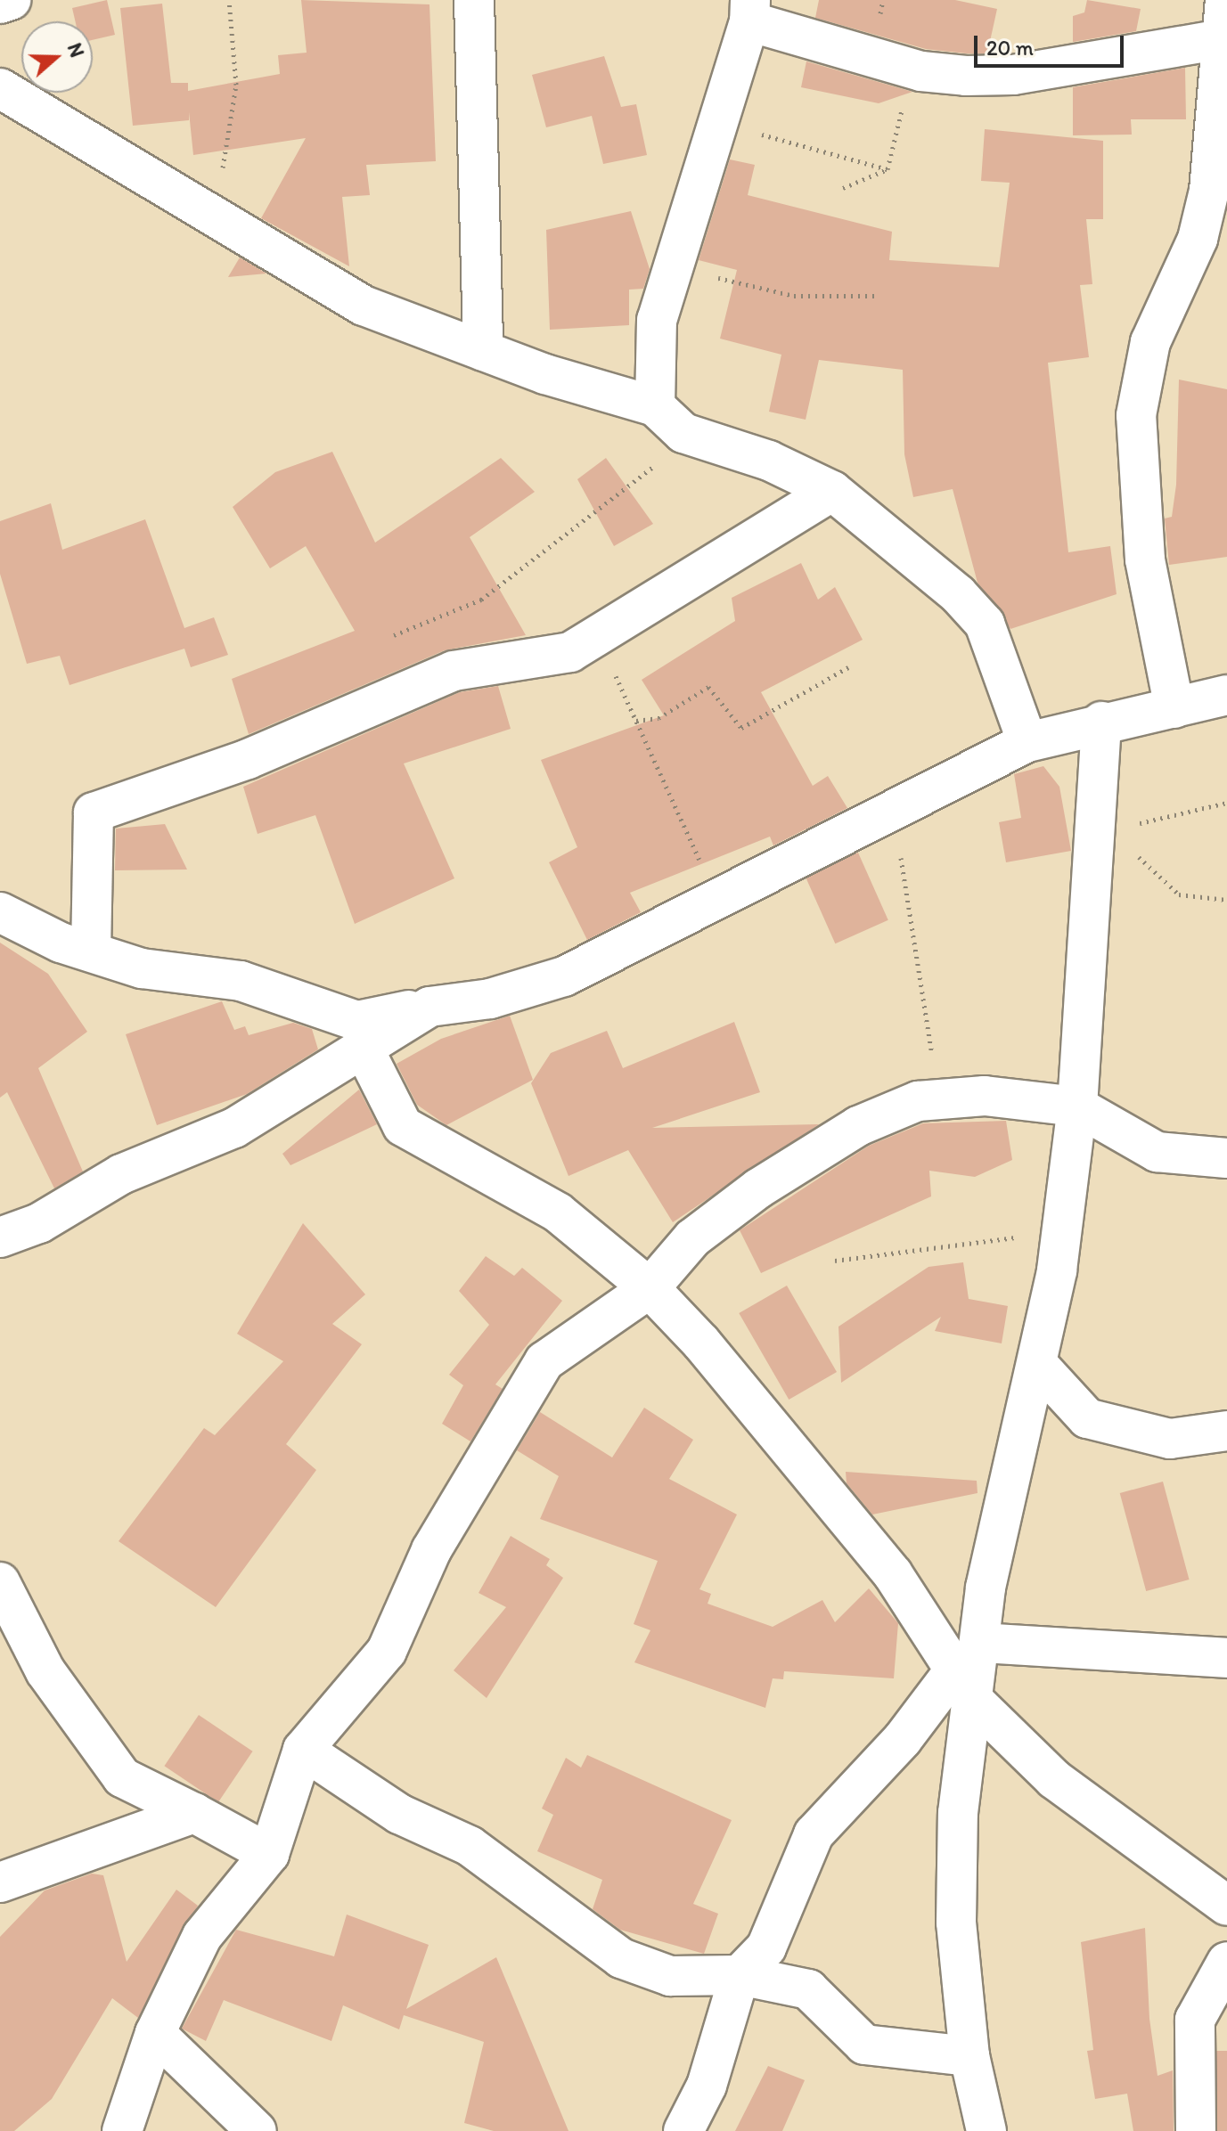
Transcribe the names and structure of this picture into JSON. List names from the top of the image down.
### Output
{
  "scale_bar": "20 m",
  "north": "right"
}
